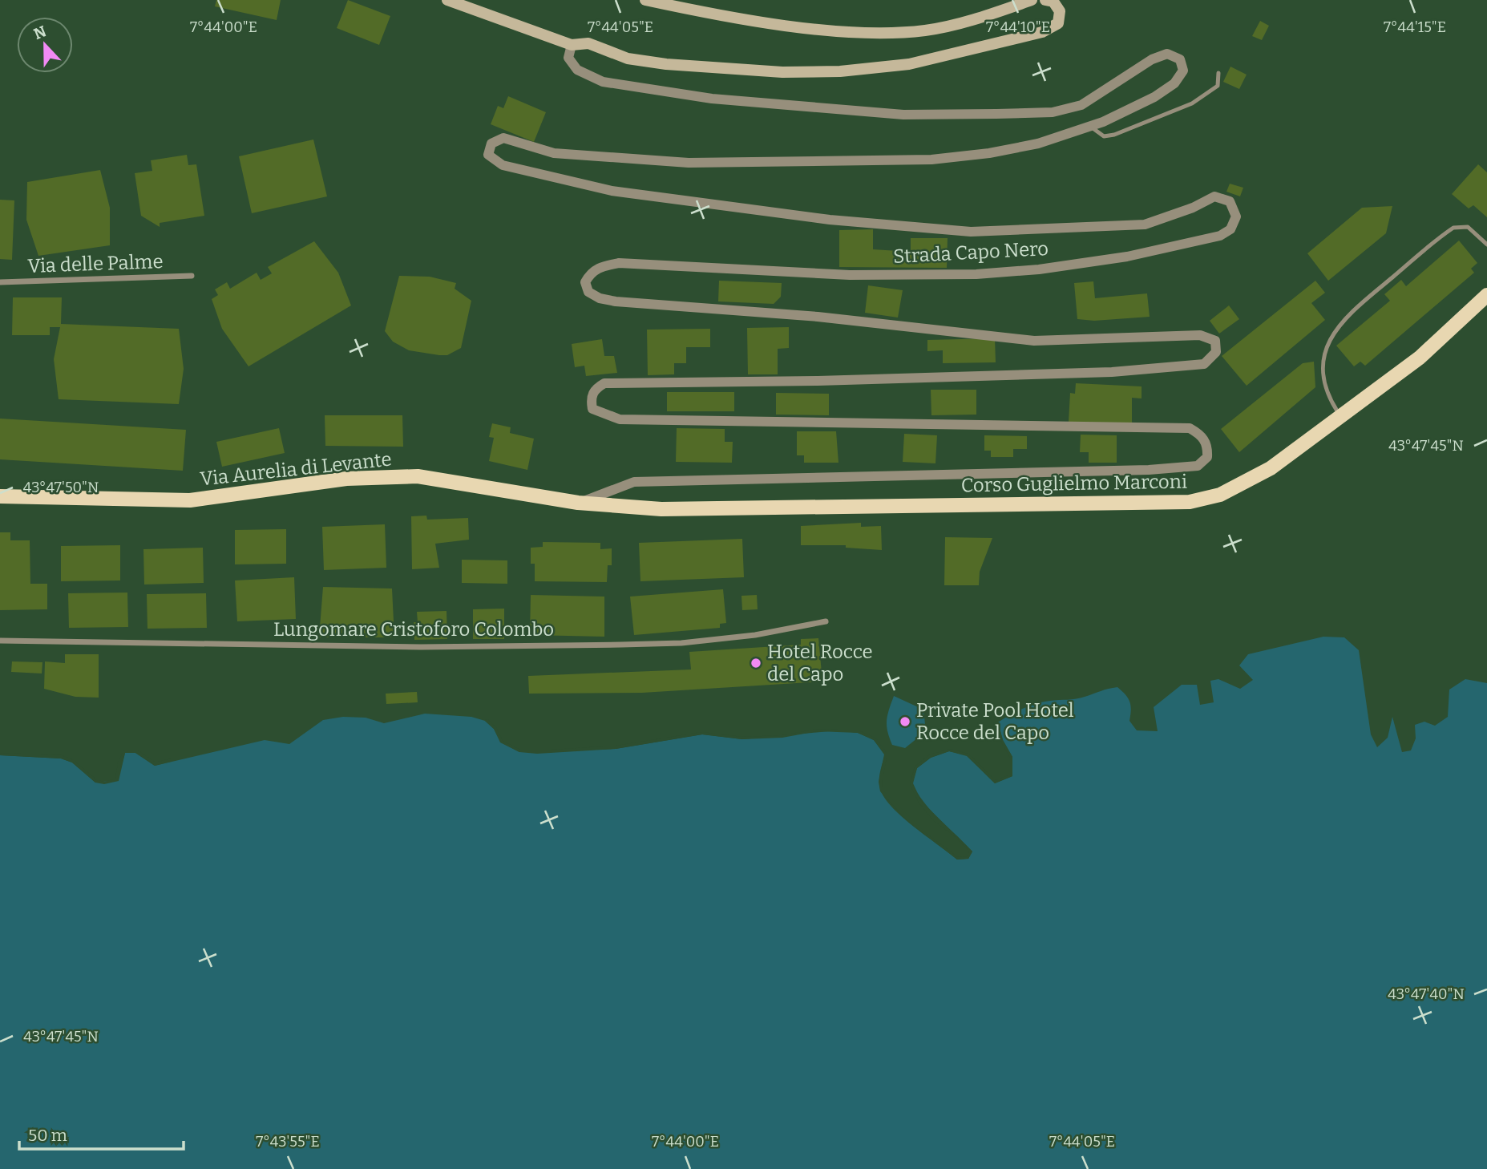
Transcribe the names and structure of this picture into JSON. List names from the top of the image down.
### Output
{
  "streets": {
    "main road": ["Via Aurelia di Levante", "Corso Guglielmo Marconi"],
    "street": ["Strada Capo Nero", "Via delle Palme", "Lungomare Cristoforo Colombo"]
  },
  "crossings": [
    ["Strada Capo Nero", "Via Aurelia di Levante"],
    ["Via Aurelia di Levante", "Corso Guglielmo Marconi"]
  ],
  "places": ["Hotel Rocce del Capo", "Private Pool Hotel Rocce del Capo"],
  "scale_bar": "50 m",
  "north": "top",
  "coordinates": [
    "7°44'00\"E",
    "7°44'05\"E",
    "7°44'10\"E",
    "7°44'15\"E",
    "43°47'45\"N",
    "43°47'50\"N",
    "43°47'40\"N",
    "7°43'55\"E"
  ]
}
